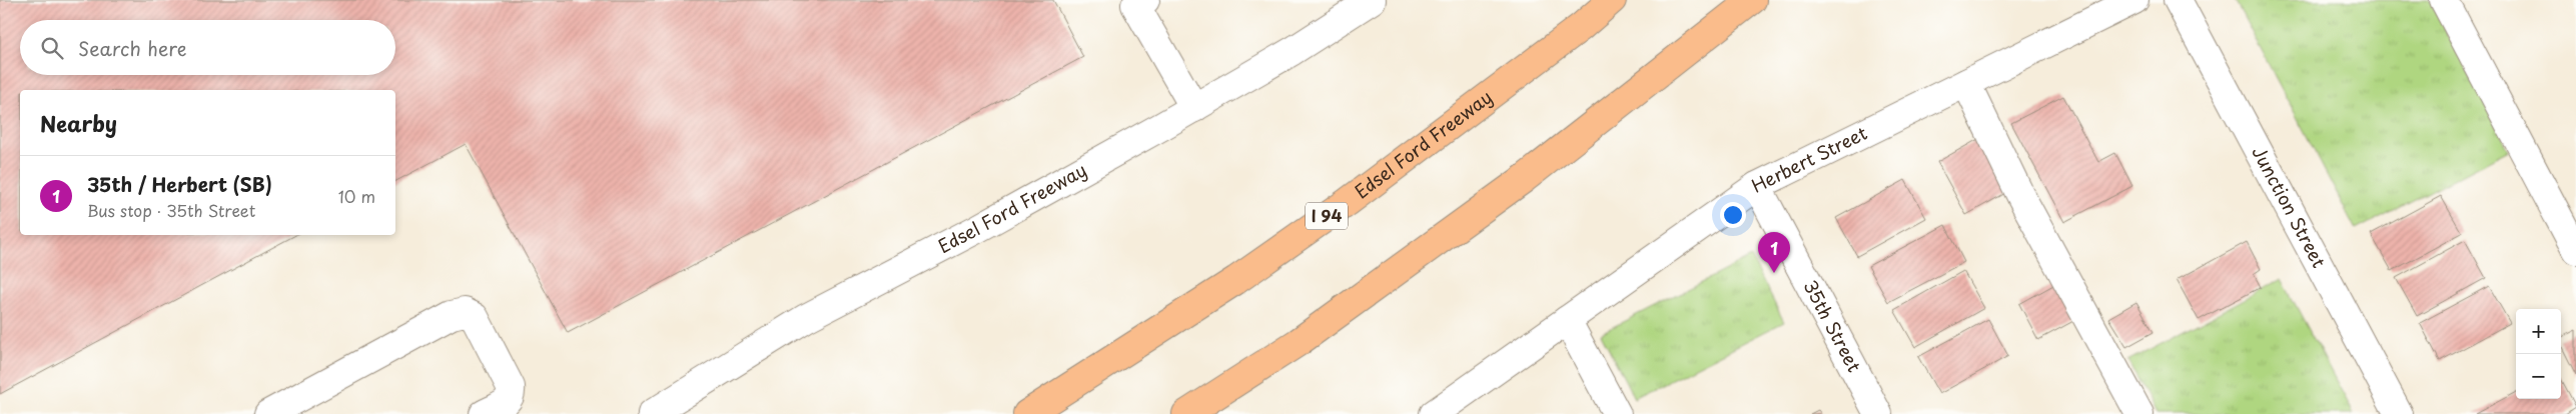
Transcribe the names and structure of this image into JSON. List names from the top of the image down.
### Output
{
  "streets": {
    "highway": ["Edsel Ford Freeway", "I 94"],
    "street": ["Herbert Street", "Junction Street", "35th Street"]
  },
  "crossings": [
    ["Herbert Street", "35th Street"]
  ],
  "page": {
    "search": "Search here",
    "heading": "Nearby",
    "list": [
      {
        "mark": "1",
        "name": "35th / Herbert (SB)",
        "note": "Bus stop · 35th Street",
        "value": "10 m"
      }
    ],
    "pins": "1",
    "map_buttons": ["+", "−"]
  }
}
